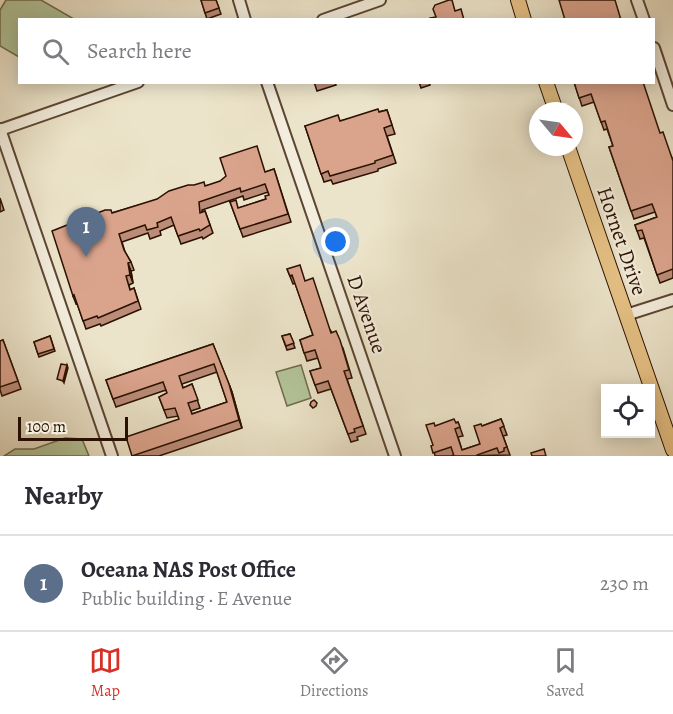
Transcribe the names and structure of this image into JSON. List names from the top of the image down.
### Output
{
  "streets": {
    "main road": ["Hornet Drive"],
    "street": ["D Avenue"]
  },
  "scale_bar": "100 m",
  "north": "bottom right",
  "page": {
    "search": "Search here",
    "pins": "1",
    "scale": "100 m",
    "heading": "Nearby",
    "list": [
      {
        "mark": "1",
        "name": "Oceana NAS Post Office",
        "note": "Public building · E Avenue",
        "value": "230 m"
      }
    ],
    "nav": ["Map", "Directions", "Saved"]
  }
}
